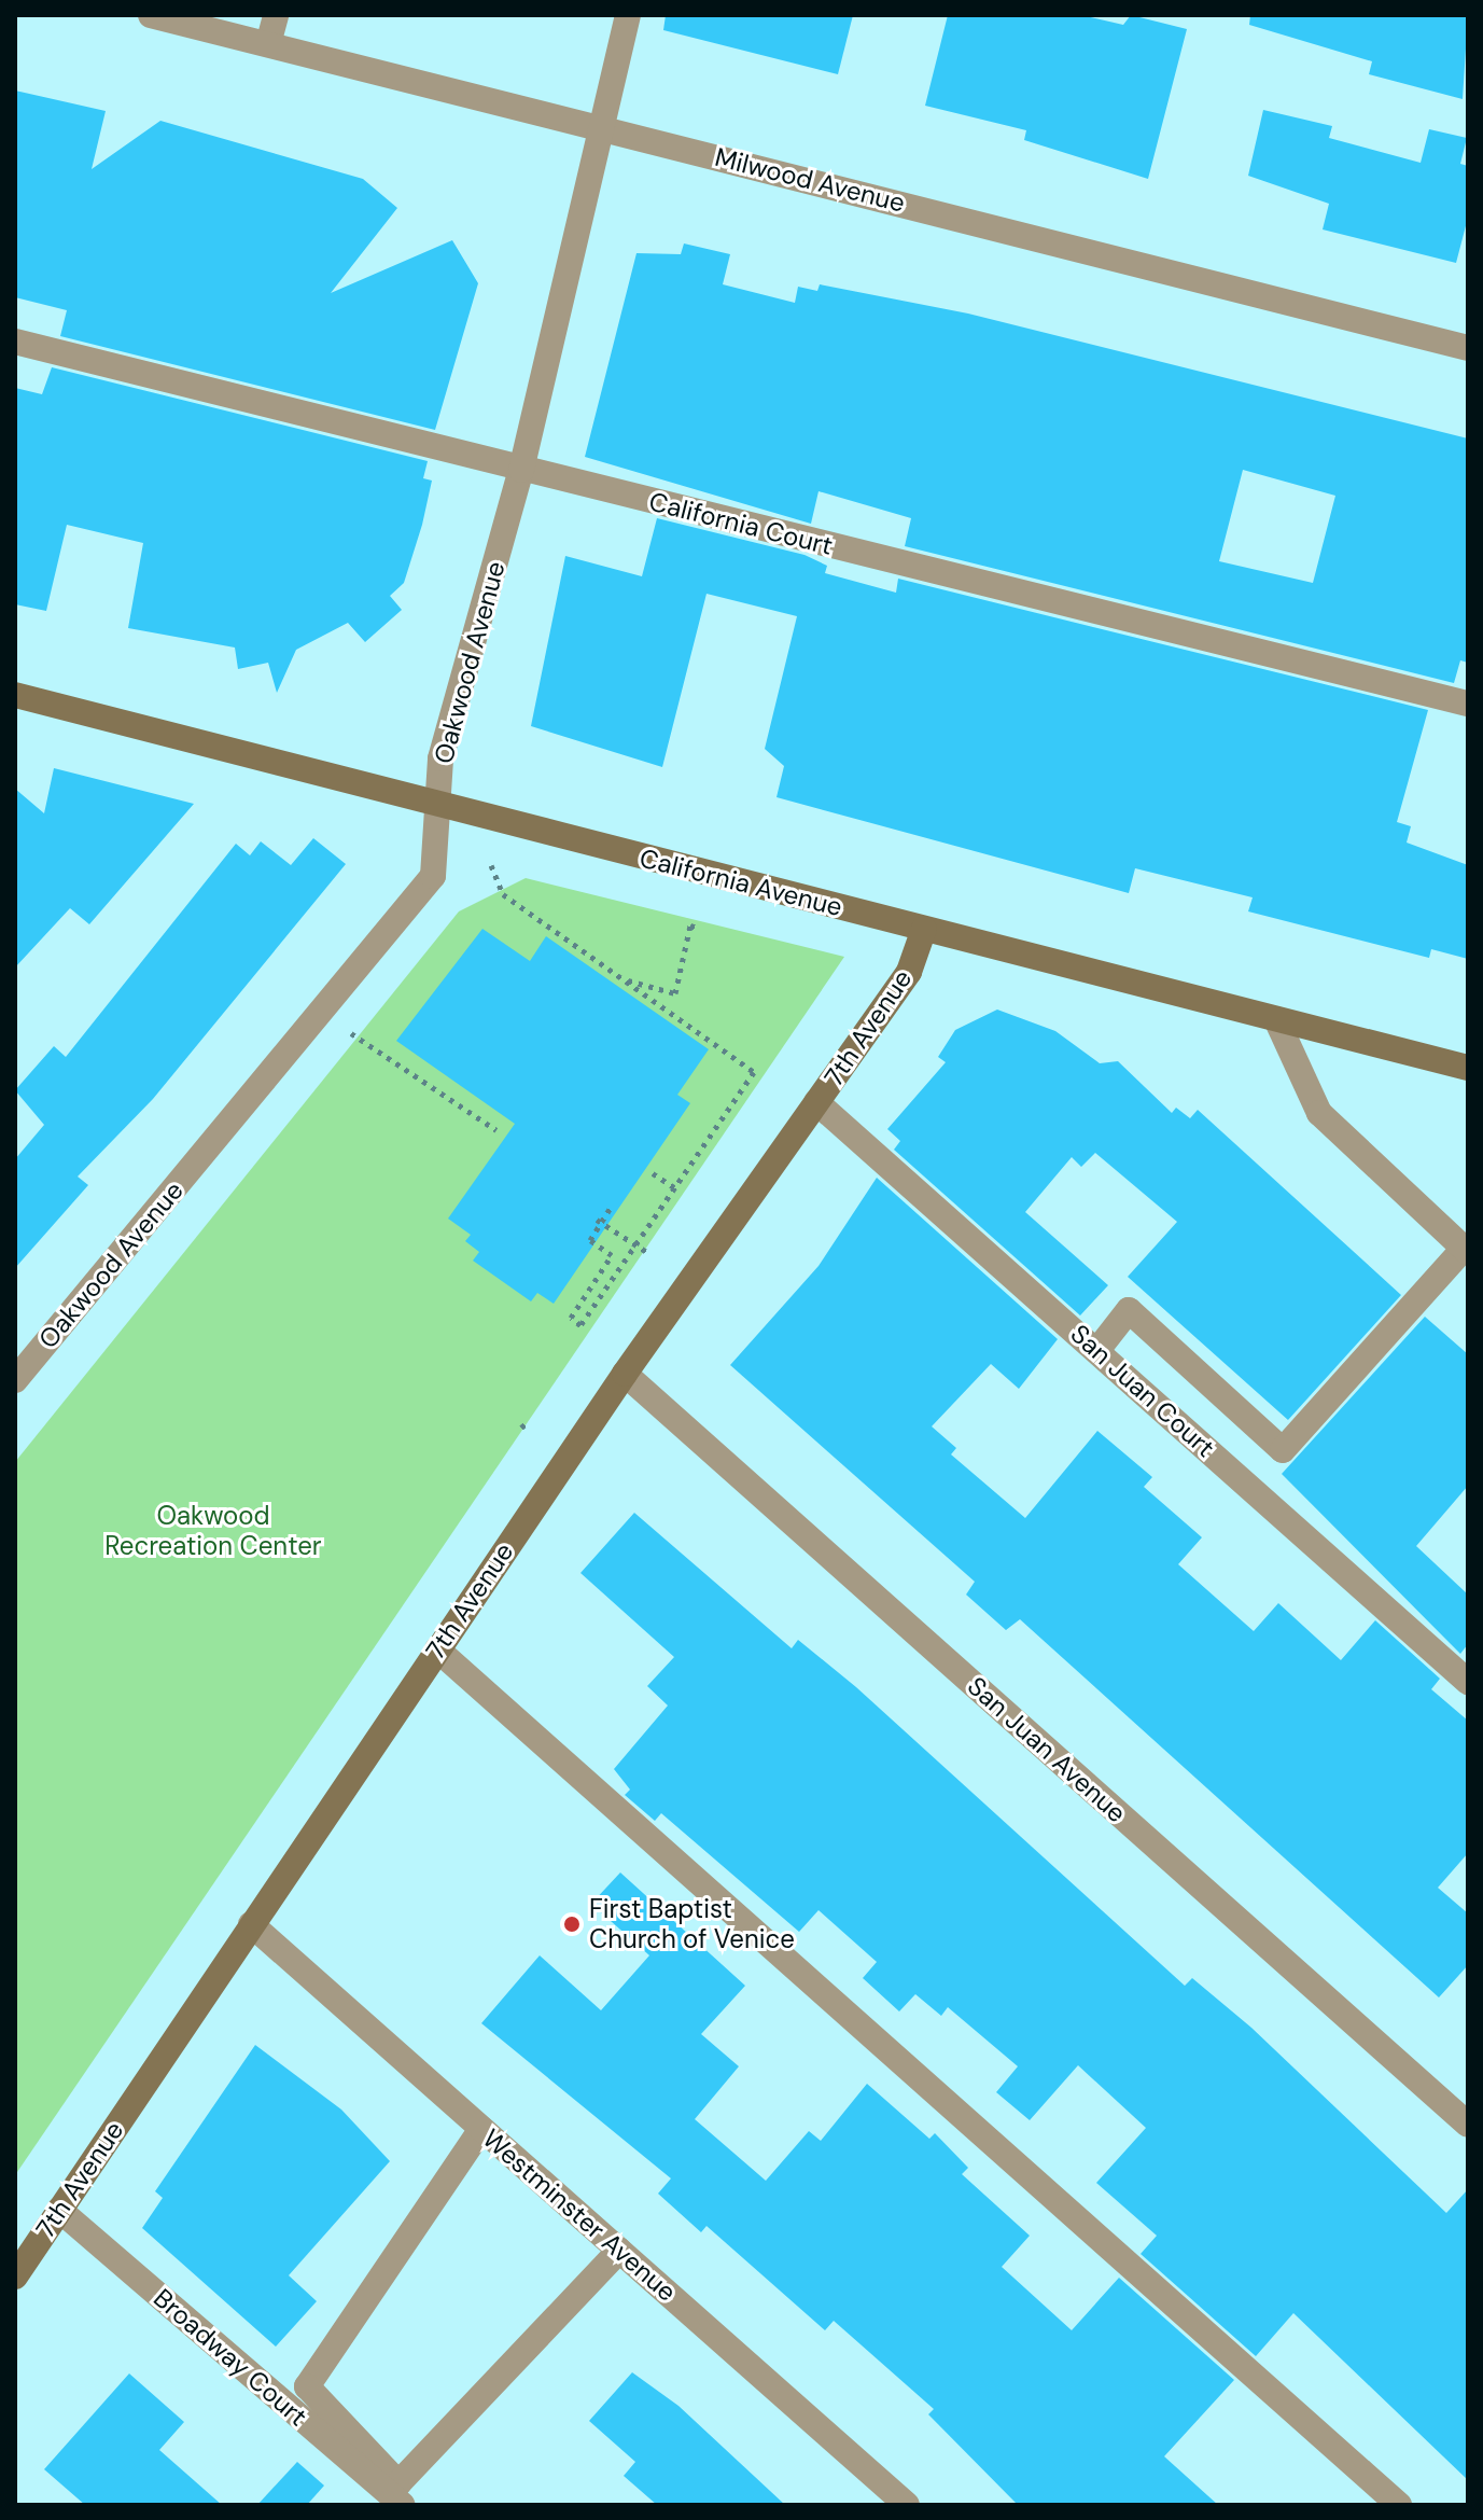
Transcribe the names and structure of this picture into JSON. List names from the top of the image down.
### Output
{
  "streets": {
    "street": [
      "Milwood Avenue",
      "California Court",
      "Oakwood Avenue",
      "California Avenue",
      "7th Avenue",
      "San Juan Court",
      "San Juan Avenue",
      "Westminster Avenue",
      "Broadway Court"
    ]
  },
  "crossings": [
    ["Milwood Avenue", "Oakwood Avenue"],
    ["California Court", "Oakwood Avenue"],
    ["Oakwood Avenue", "California Avenue"],
    ["California Avenue", "7th Avenue"],
    ["7th Avenue", "San Juan Court"],
    ["7th Avenue", "San Juan Avenue"],
    ["7th Avenue", "Westminster Avenue"],
    ["7th Avenue", "Broadway Court"]
  ],
  "parks": ["Oakwood Recreation Center"],
  "places": ["First Baptist Church of Venice"]
}
